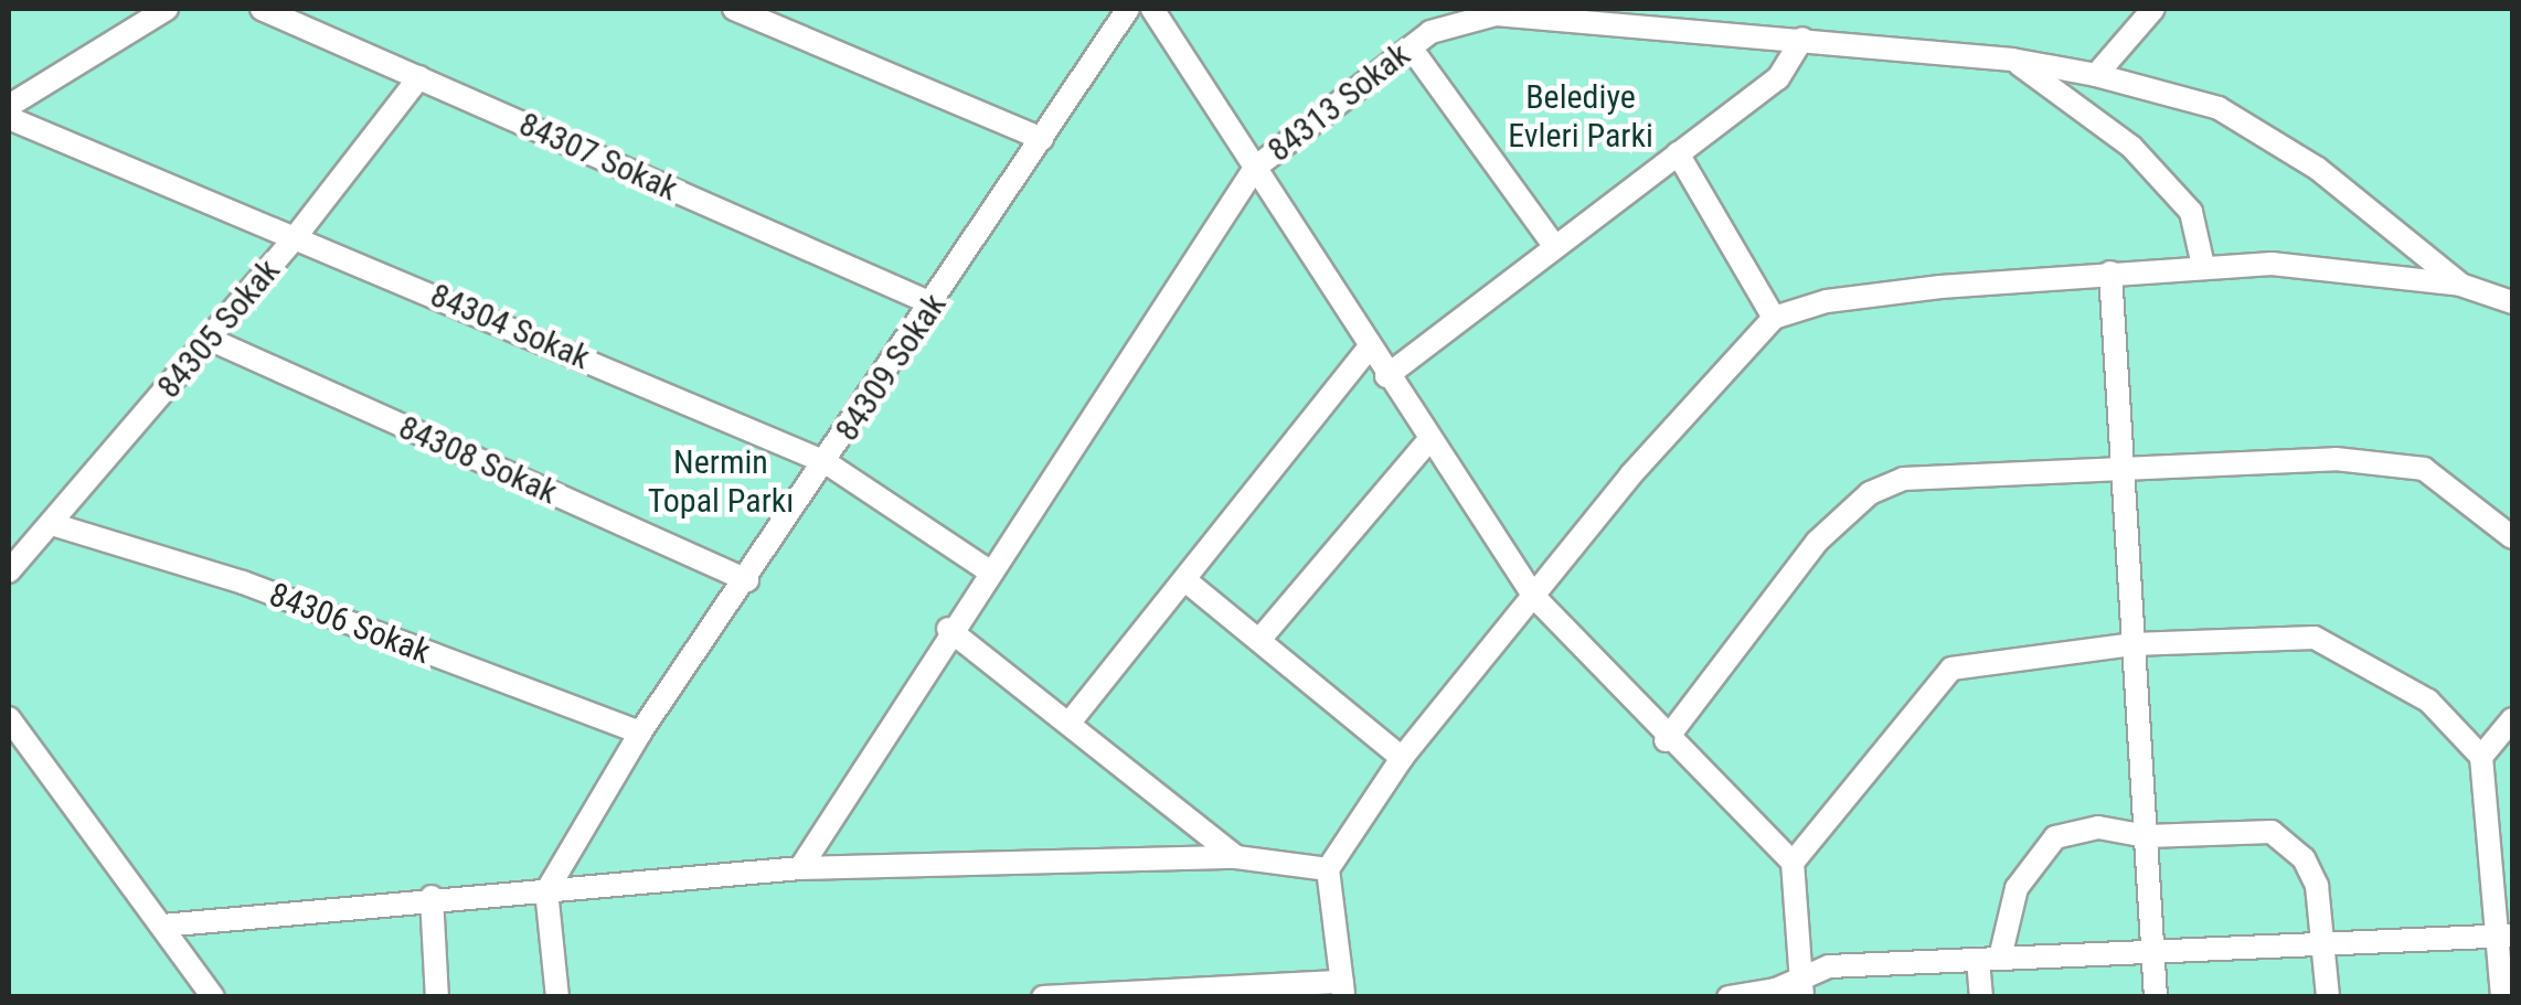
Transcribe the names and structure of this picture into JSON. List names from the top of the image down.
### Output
{
  "streets": {
    "street": [
      "84313 Sokak",
      "84307 Sokak",
      "84304 Sokak",
      "84305 Sokak",
      "84309 Sokak",
      "84308 Sokak",
      "84306 Sokak"
    ]
  },
  "crossings": [
    ["84313 Sokak", "84304 Sokak"],
    ["84307 Sokak", "84305 Sokak"],
    ["84307 Sokak", "84309 Sokak"],
    ["84304 Sokak", "84305 Sokak"],
    ["84304 Sokak", "84309 Sokak"],
    ["84305 Sokak", "84308 Sokak"],
    ["84305 Sokak", "84306 Sokak"],
    ["84309 Sokak", "84308 Sokak"],
    ["84309 Sokak", "84306 Sokak"]
  ],
  "parks": ["Belediye Evleri Parki", "Nermin Topal Parkı"]
}
